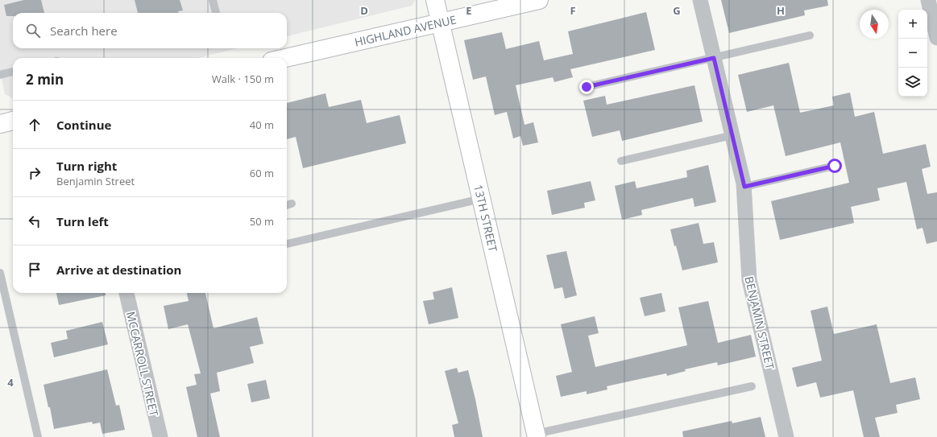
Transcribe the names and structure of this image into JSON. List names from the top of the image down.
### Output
{
  "streets": {
    "main road": ["HIGHLAND AVENUE", "13TH STREET"],
    "street": ["BENJAMIN STREET", "MCCARROLL STREET"]
  },
  "crossings": [
    ["HIGHLAND AVENUE", "13TH STREET"]
  ],
  "north": "bottom",
  "page": {
    "map_buttons": ["+", "−"],
    "search": "Search here",
    "heading": ["2 min", "Walk · 150 m"],
    "list": [
      ["Continue", "40 m"],
      ["Turn right", "Benjamin Street", "60 m"],
      ["Turn left", "50 m"],
      "Arrive at destination"
    ]
  },
  "grid": {
    "columns": [
      "D",
      "E",
      "F",
      "G",
      "H"
    ],
    "rows": ["4"]
  }
}
